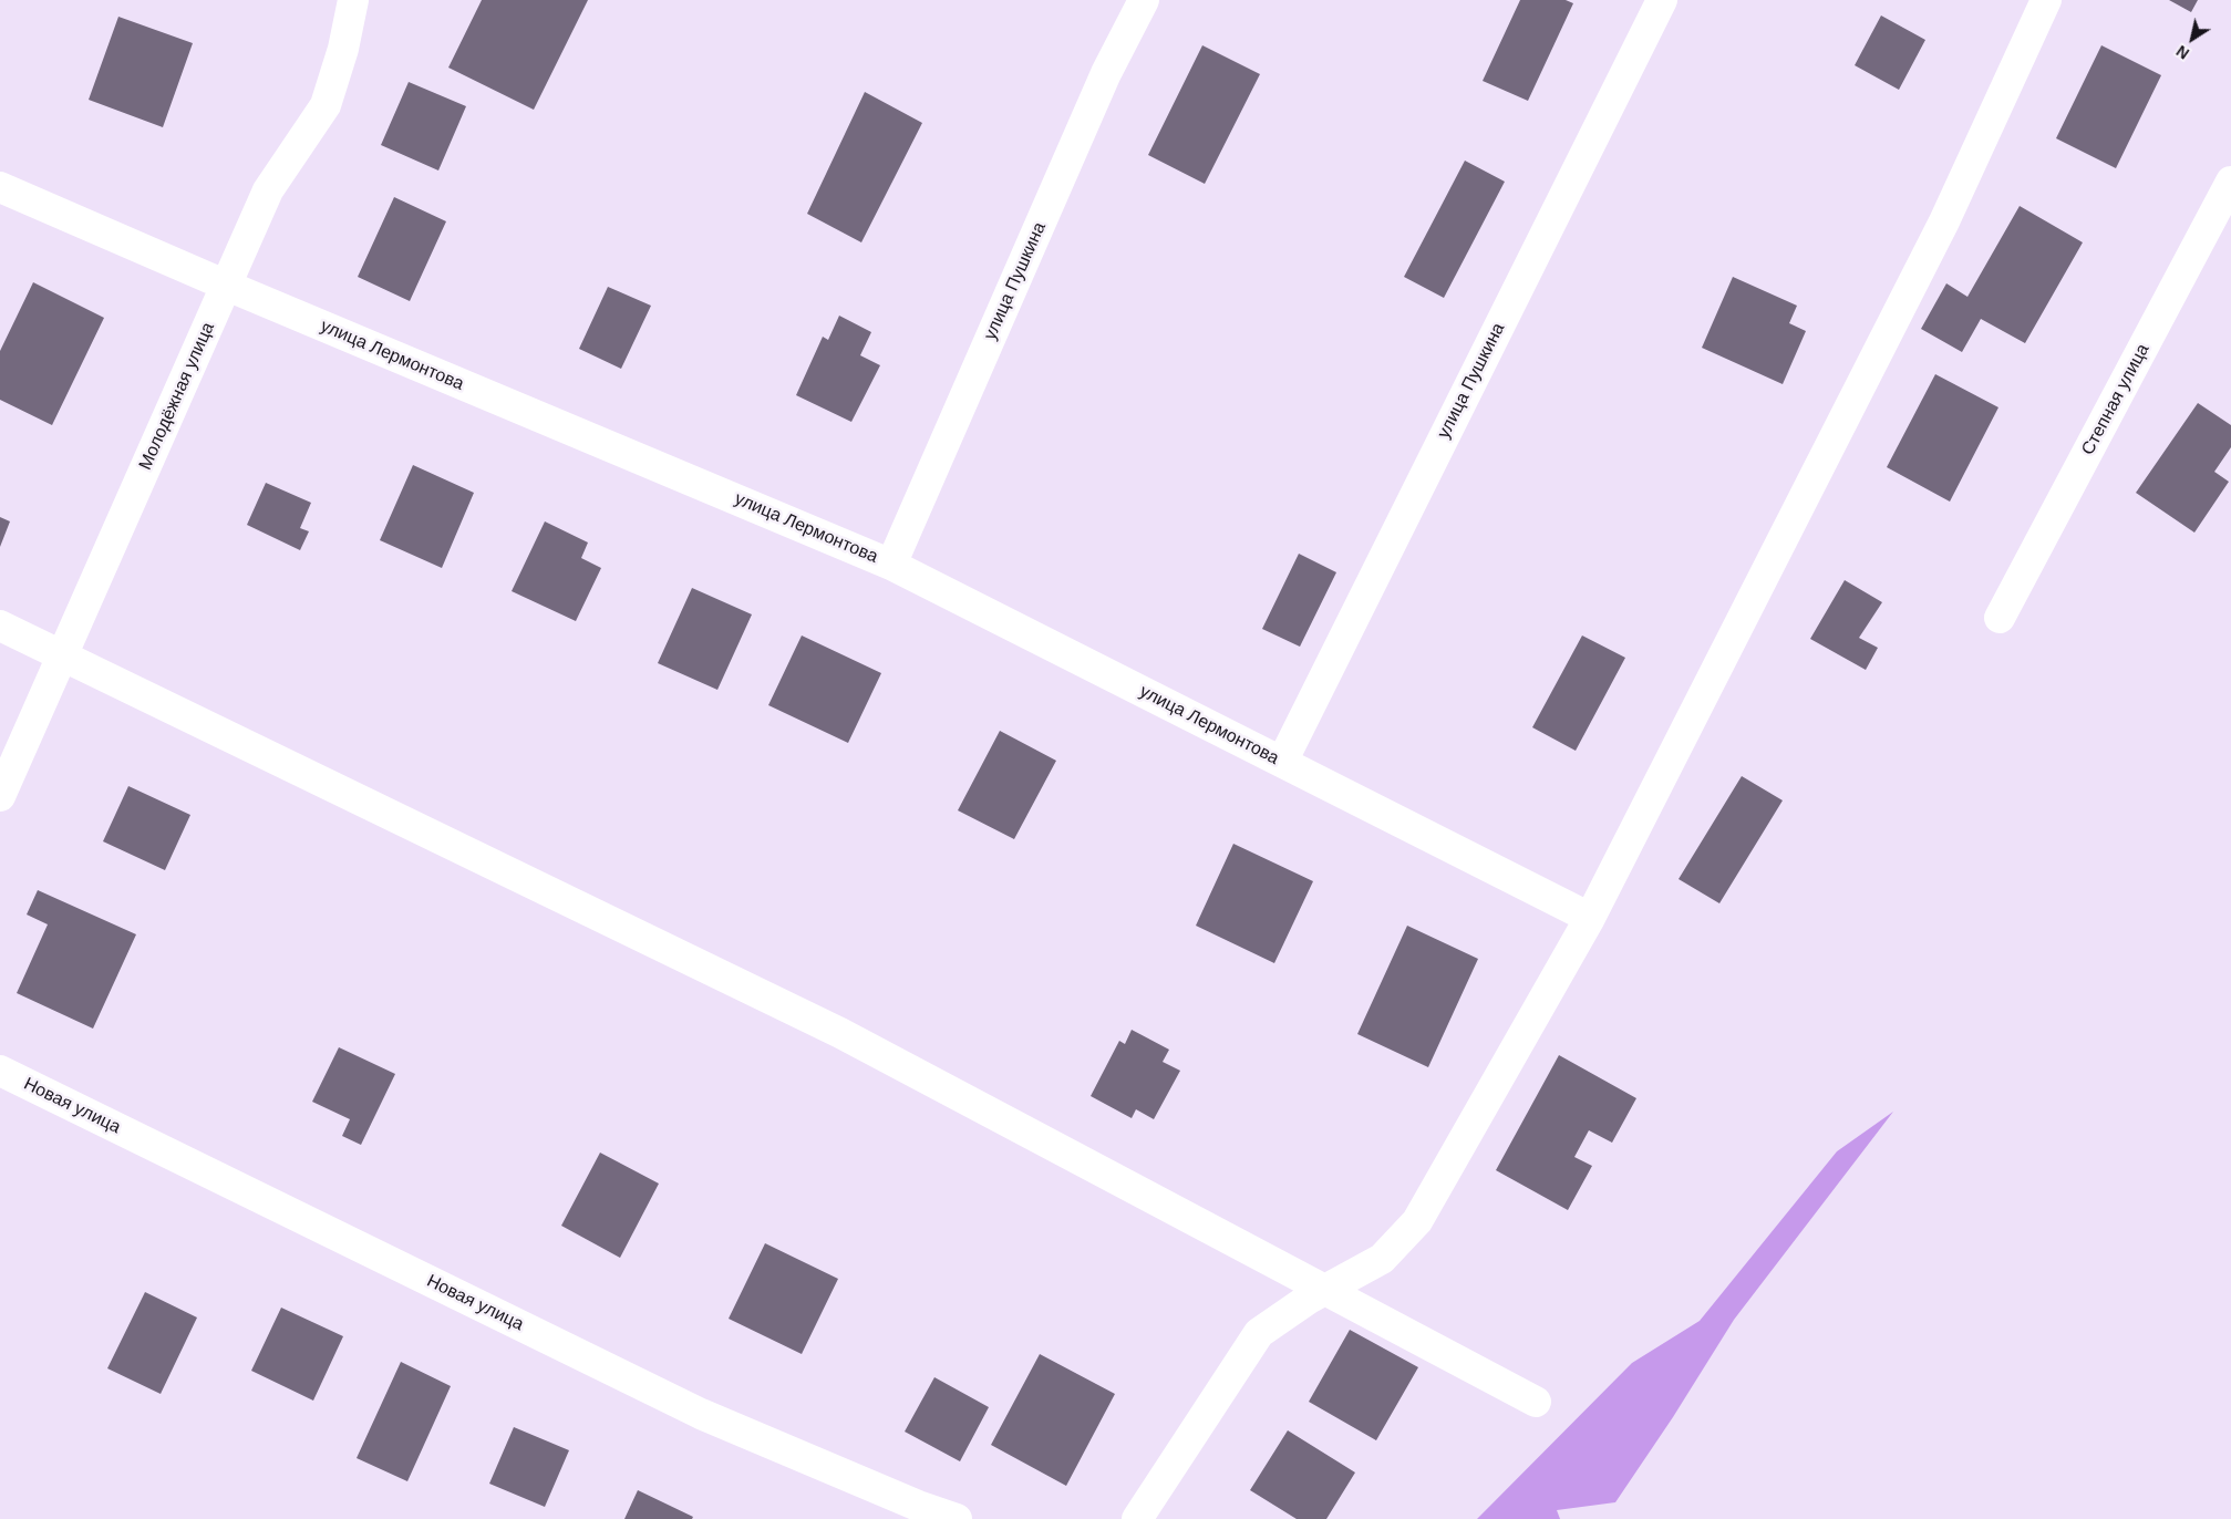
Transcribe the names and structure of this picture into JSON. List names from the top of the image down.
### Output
{
  "streets": {
    "street": [
      "улица Пушкина",
      "улица Лермонтова",
      "Молодёжная улица",
      "Степная улица",
      "Новая улица"
    ]
  },
  "crossings": [
    ["улица Пушкина", "улица Лермонтова"],
    ["улица Лермонтова", "Молодёжная улица"]
  ],
  "north": "bottom left"
}
